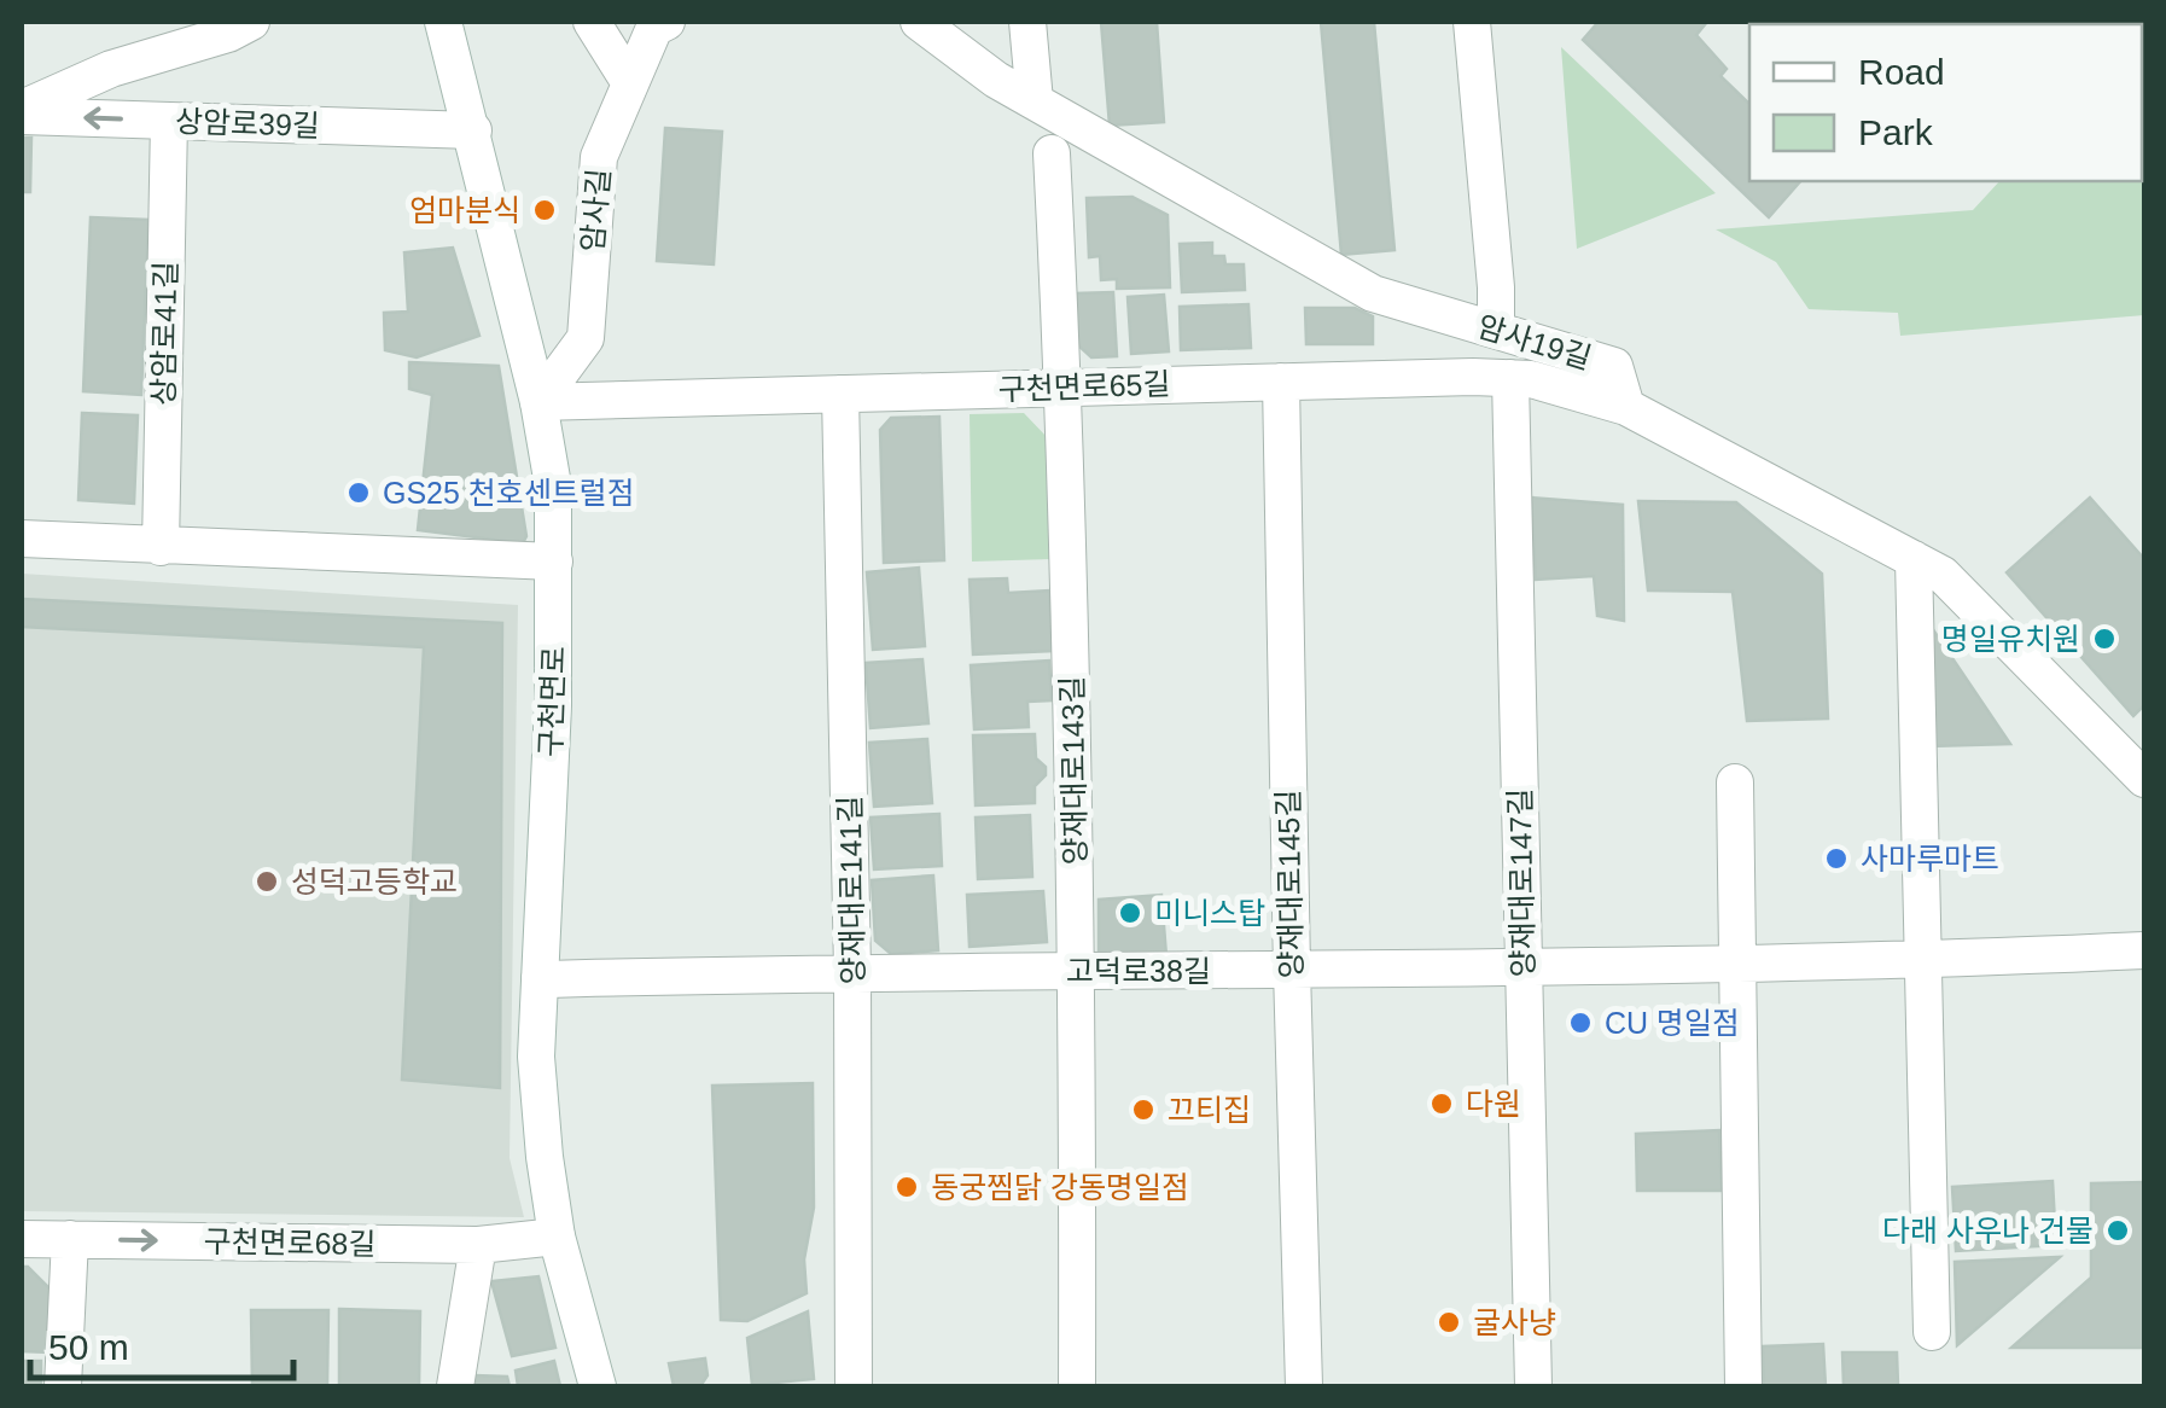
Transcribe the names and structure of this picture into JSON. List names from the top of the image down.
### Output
{
  "streets": {
    "street": [
      "상암로39길",
      "암사길",
      "상암로41길",
      "암사19길",
      "구천면로65길",
      "구천면로",
      "양재대로143길",
      "양재대로147길",
      "양재대로145길",
      "양재대로141길",
      "고덕로38길",
      "구천면로68길"
    ]
  },
  "crossings": [
    ["상암로39길", "상암로41길"],
    ["상암로39길", "구천면로"],
    ["암사길", "구천면로65길"],
    ["암사길", "구천면로"],
    ["암사19길", "구천면로65길"],
    ["구천면로65길", "구천면로"],
    ["구천면로65길", "양재대로143길"],
    ["구천면로65길", "양재대로147길"],
    ["구천면로65길", "양재대로145길"],
    ["구천면로65길", "양재대로141길"],
    ["구천면로", "고덕로38길"],
    ["구천면로", "구천면로68길"],
    ["양재대로143길", "고덕로38길"],
    ["양재대로147길", "고덕로38길"],
    ["양재대로145길", "고덕로38길"],
    ["양재대로141길", "고덕로38길"]
  ],
  "one_way": ["구천면로68길"],
  "places": [
    "엄마분식",
    "GS25 천호센트럴점",
    "명일유치원",
    "사마루마트",
    "성덕고등학교",
    "미니스탑",
    "CU 명일점",
    "다원",
    "끄티집",
    "동궁찜닭 강동명일점",
    "다래 사우나 건물",
    "굴사냥"
  ],
  "legend": ["Road", "Park"],
  "scale_bar": "50 m"
}
